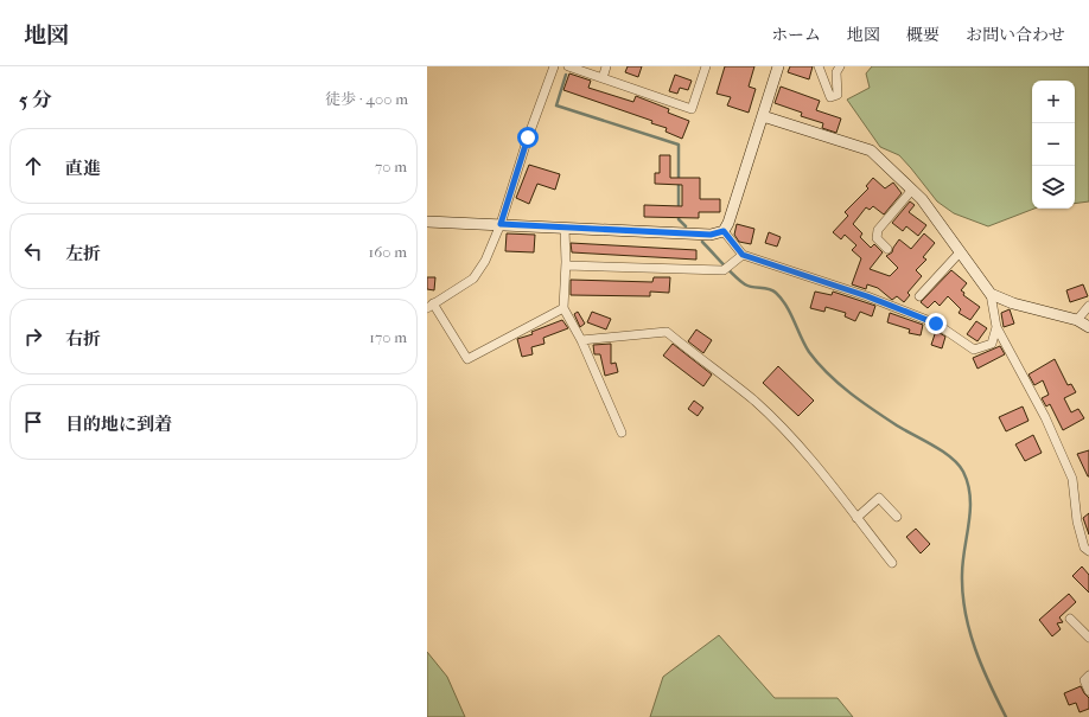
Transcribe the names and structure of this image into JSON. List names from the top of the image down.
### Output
{
  "page": {
    "header": "地図",
    "nav": [
      "ホーム",
      "地図",
      "概要",
      "お問い合わせ"
    ],
    "heading": ["5 分", "徒歩 · 400 m"],
    "map_buttons": ["+", "−"],
    "list": [
      ["直進", "70 m"],
      ["左折", "160 m"],
      ["右折", "170 m"],
      "目的地に到着"
    ]
  }
}
